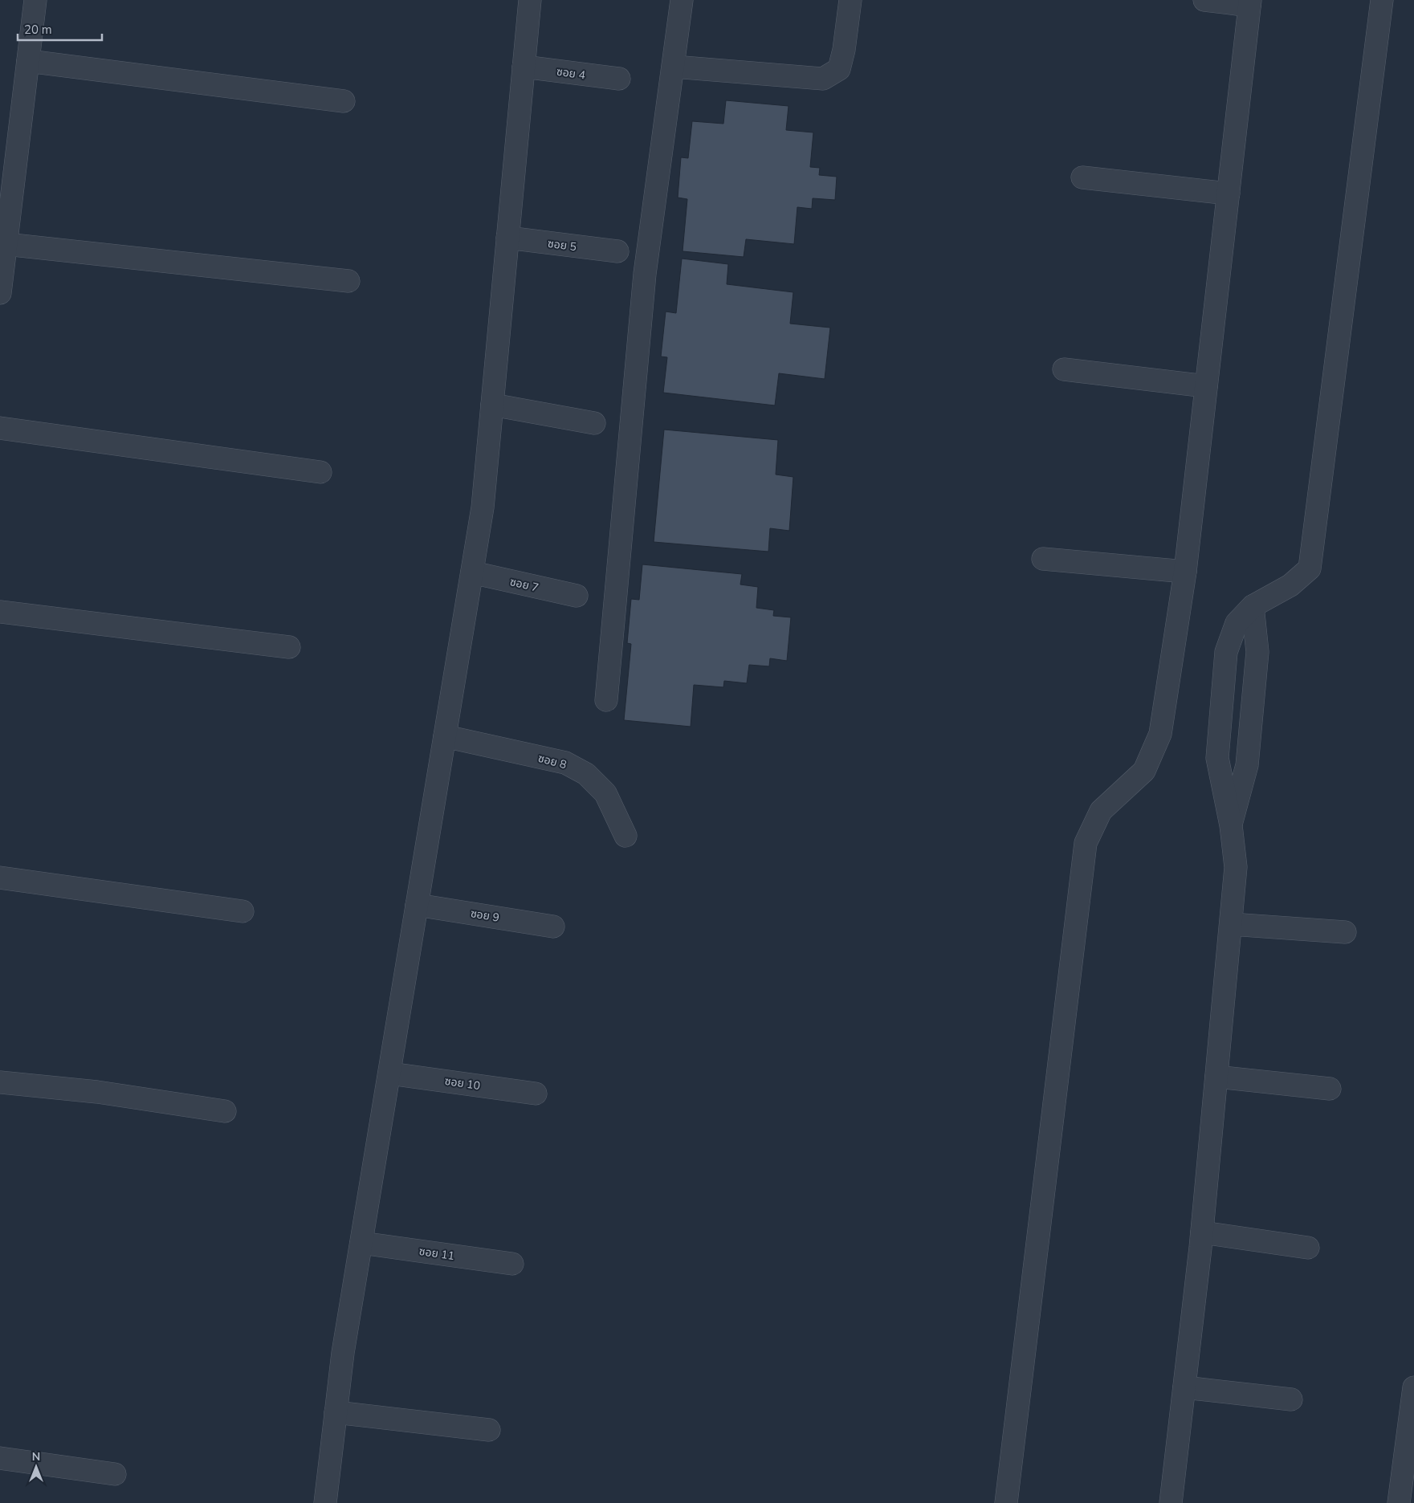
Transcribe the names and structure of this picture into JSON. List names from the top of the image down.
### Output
{
  "streets": {
    "street": [
      "ซอย 4",
      "ซอย 5",
      "ซอย 7",
      "ซอย 8",
      "ซอย 9",
      "ซอย 10",
      "ซอย 11"
    ]
  },
  "scale_bar": "20 m",
  "north": "top"
}
